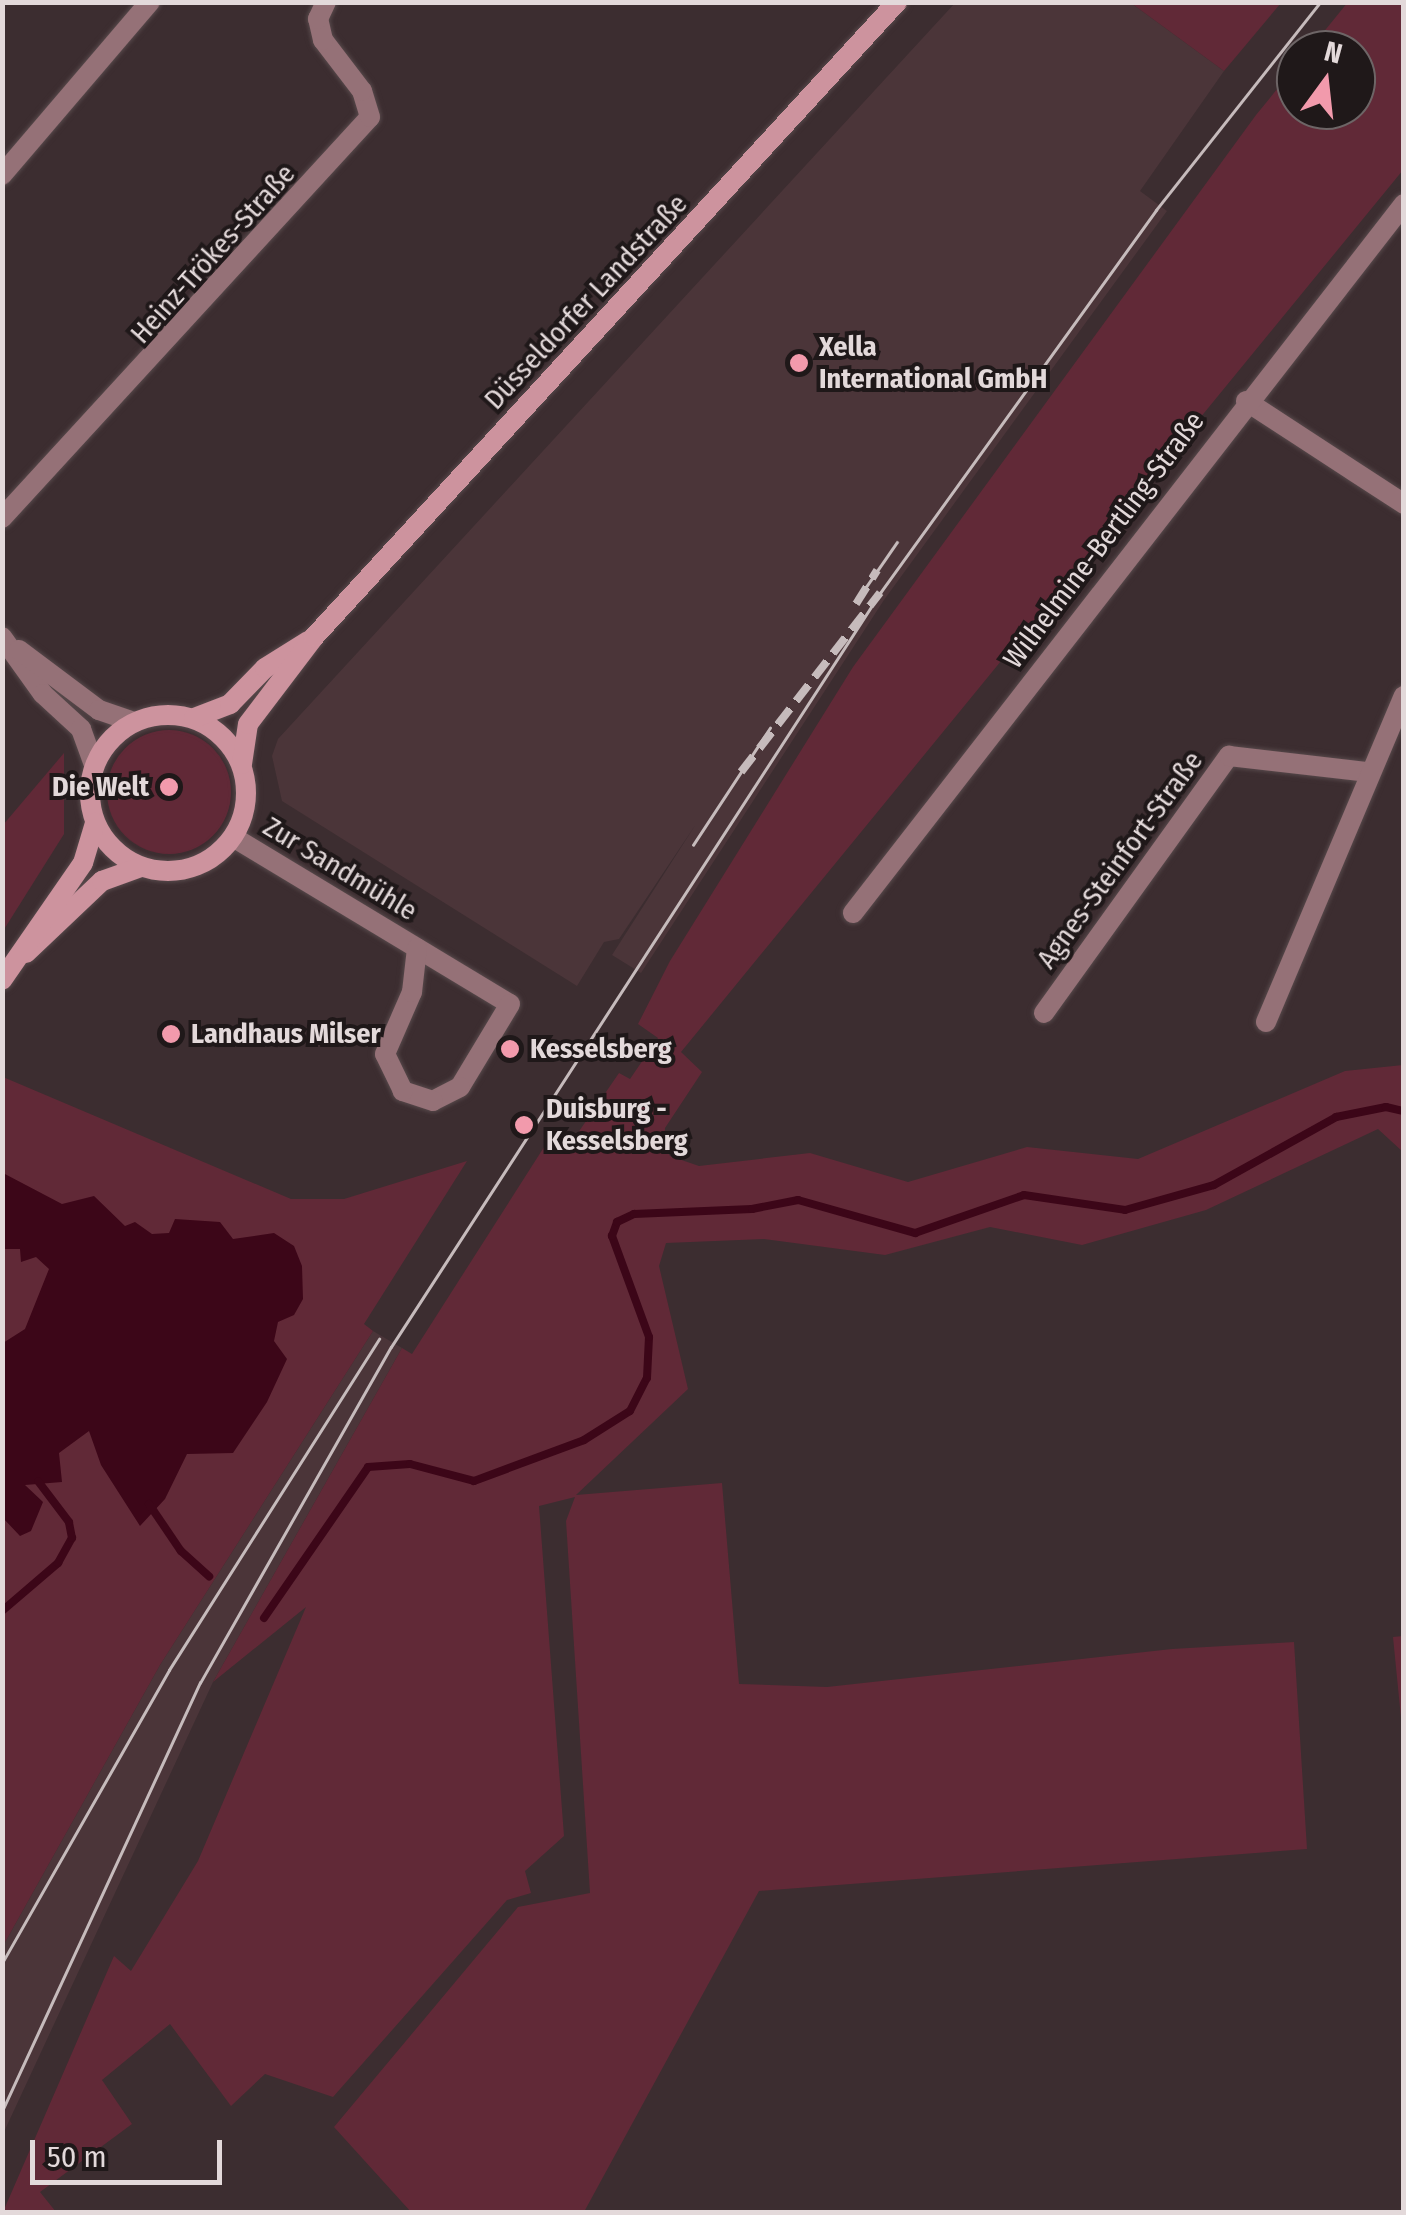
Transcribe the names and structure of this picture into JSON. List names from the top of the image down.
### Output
{
  "streets": {
    "main road": ["Düsseldorfer Landstraße"],
    "street": [
      "Heinz-Trökes-Straße",
      "Wilhelmine-Bertling-Straße",
      "Agnes-Steinfort-Straße",
      "Zur Sandmühle"
    ]
  },
  "crossings": [
    ["Düsseldorfer Landstraße", "Zur Sandmühle"]
  ],
  "places": [
    "Xella International GmbH",
    "Die Welt",
    "Landhaus Milser",
    "Kesselsberg",
    "Duisburg - Kesselsberg"
  ],
  "scale_bar": "50 m",
  "north": "top"
}
